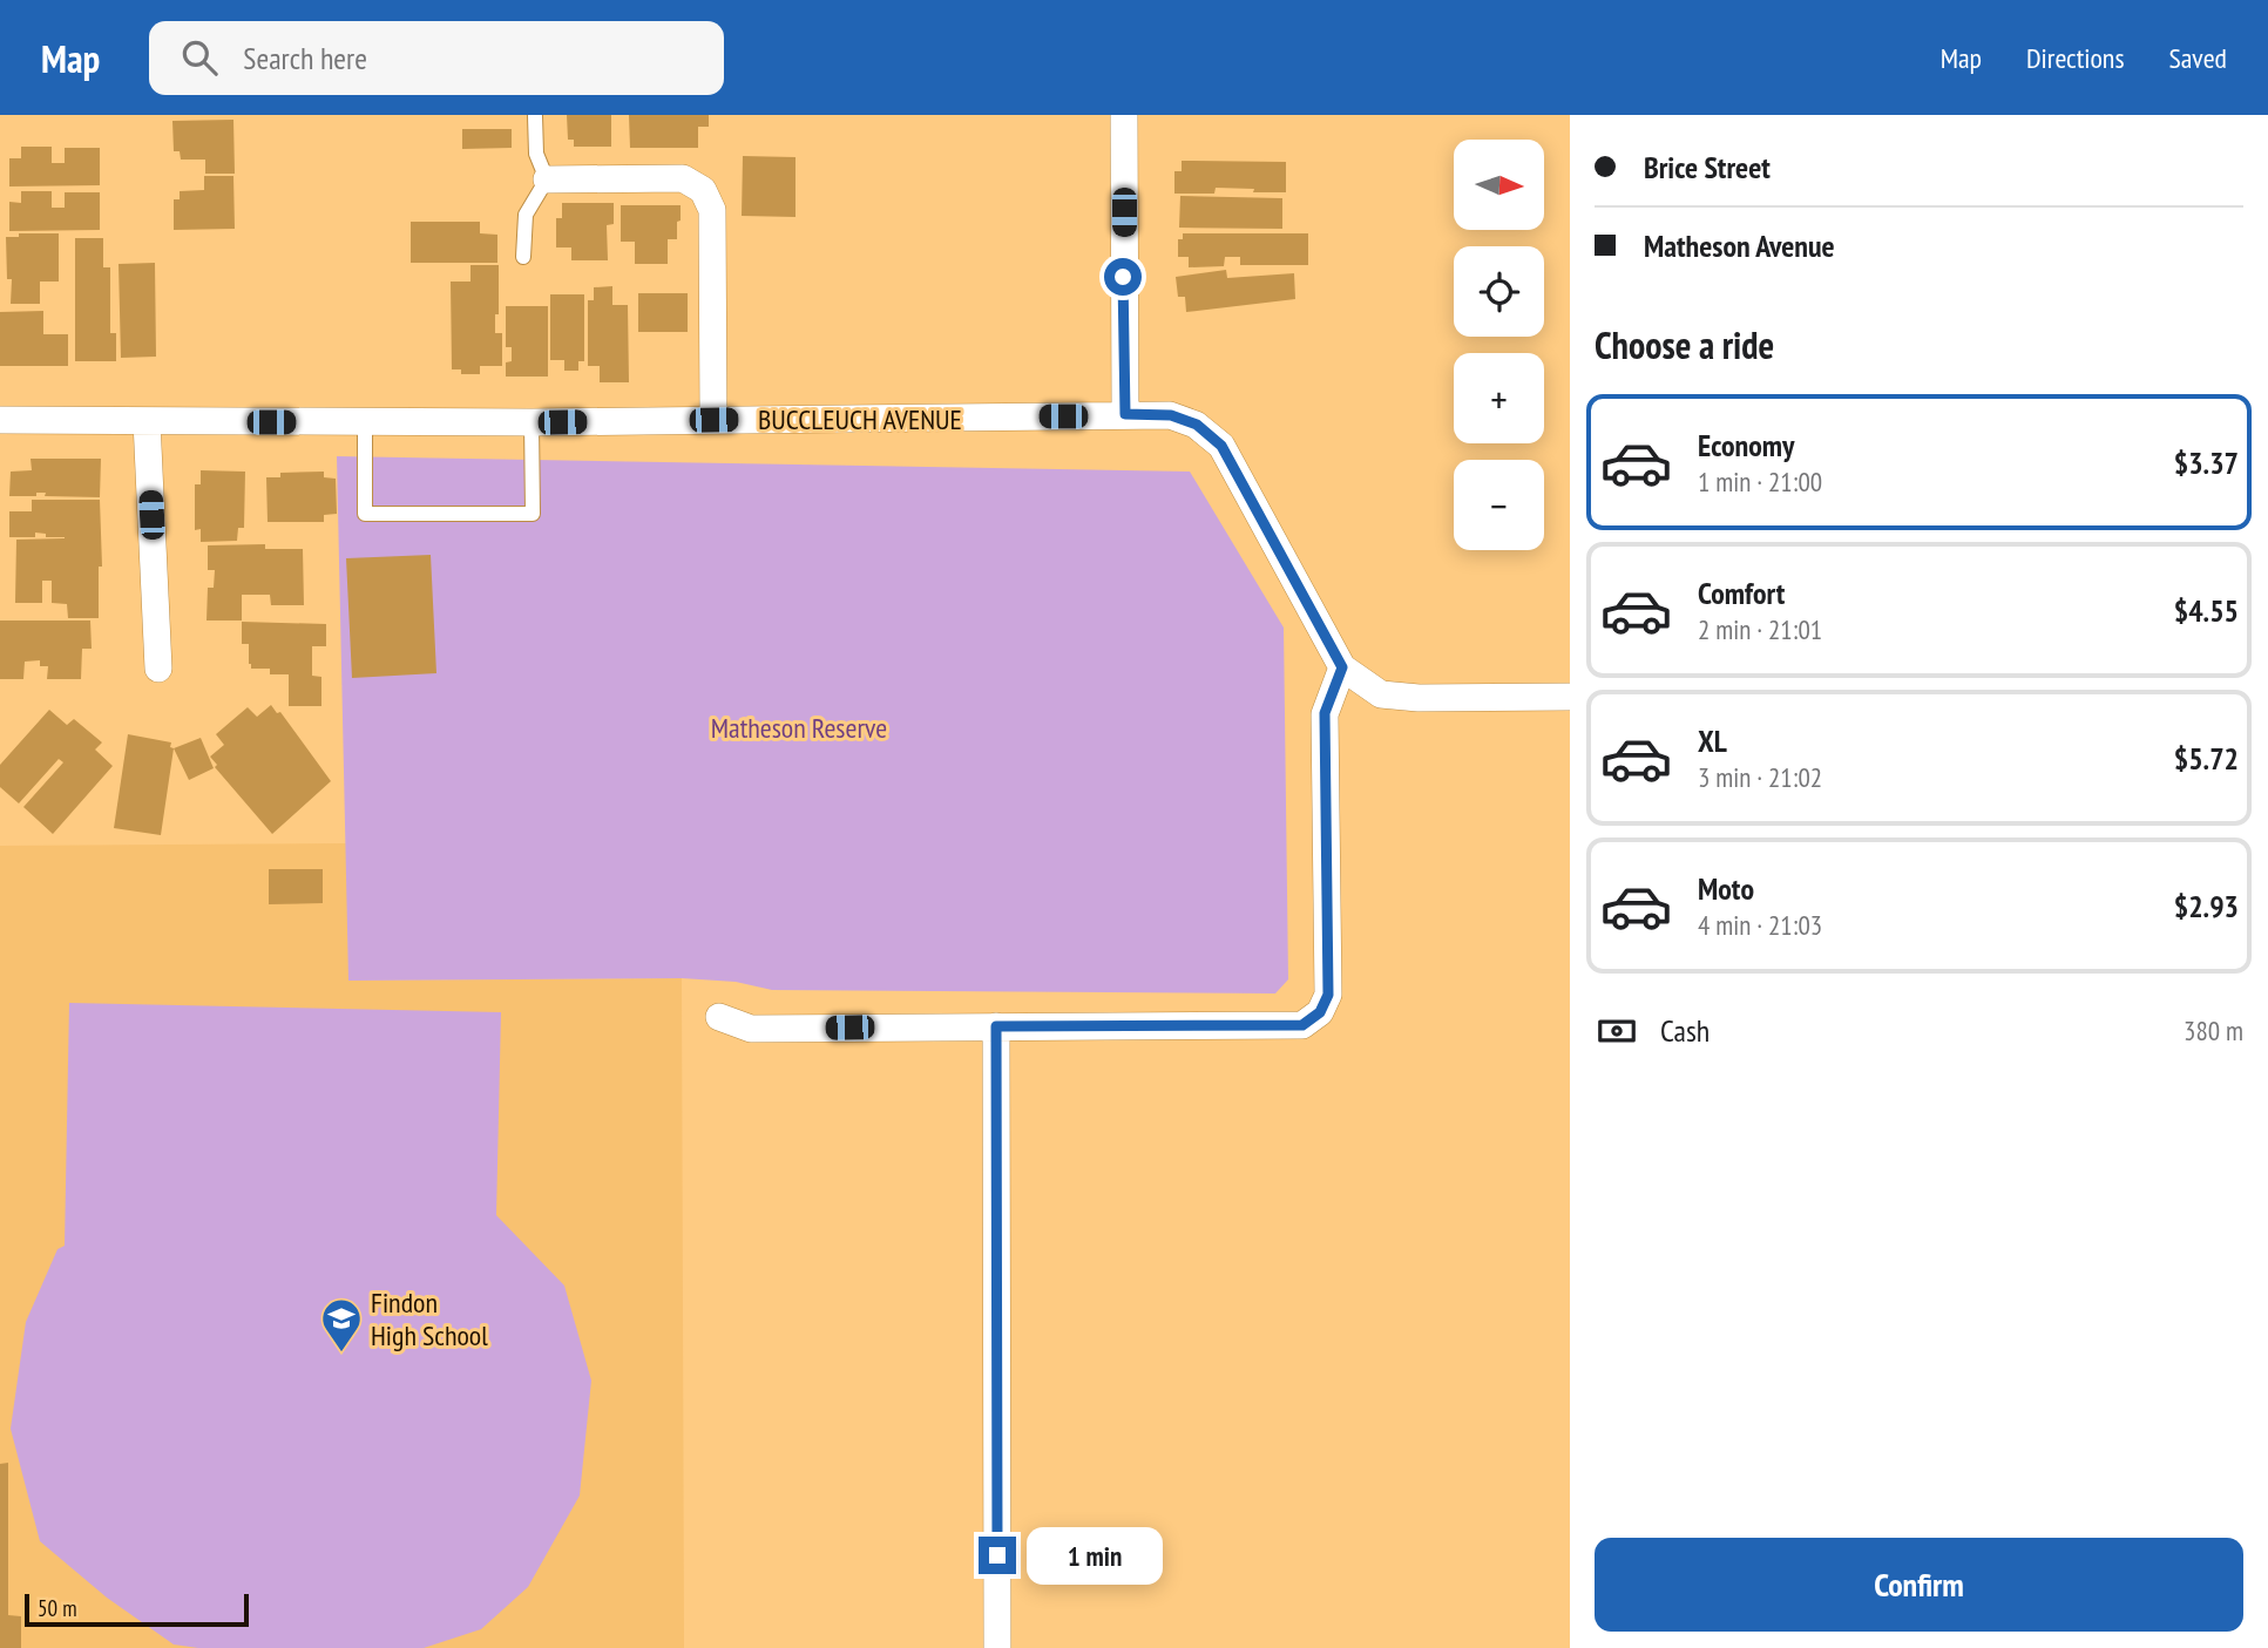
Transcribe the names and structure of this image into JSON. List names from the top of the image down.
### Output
{
  "streets": {
    "street": ["BUCCLEUCH AVENUE"]
  },
  "parks": ["Matheson Reserve"],
  "places": {
    "school or university": ["Findon High School"]
  },
  "scale_bar": "50 m",
  "north": "right",
  "page": {
    "header": "Map",
    "search": "Search here",
    "nav": ["Map", "Directions", "Saved"],
    "banner": ["Brice Street", "Matheson Avenue"],
    "map_buttons": ["+", "−"],
    "heading": "Choose a ride",
    "list": [
      {
        "name": "Economy",
        "note": "1 min · 21:00",
        "value": "$3.37"
      },
      {
        "name": "Comfort",
        "note": "2 min · 21:01",
        "value": "$4.55"
      },
      {
        "name": "XL",
        "note": "3 min · 21:02",
        "value": "$5.72"
      },
      {
        "name": "Moto",
        "note": "4 min · 21:03",
        "value": "$2.93"
      }
    ],
    "pay": ["Cash", "380 m"],
    "buttons": "Confirm",
    "bubble": "1 min",
    "scale": "50 m"
  }
}
